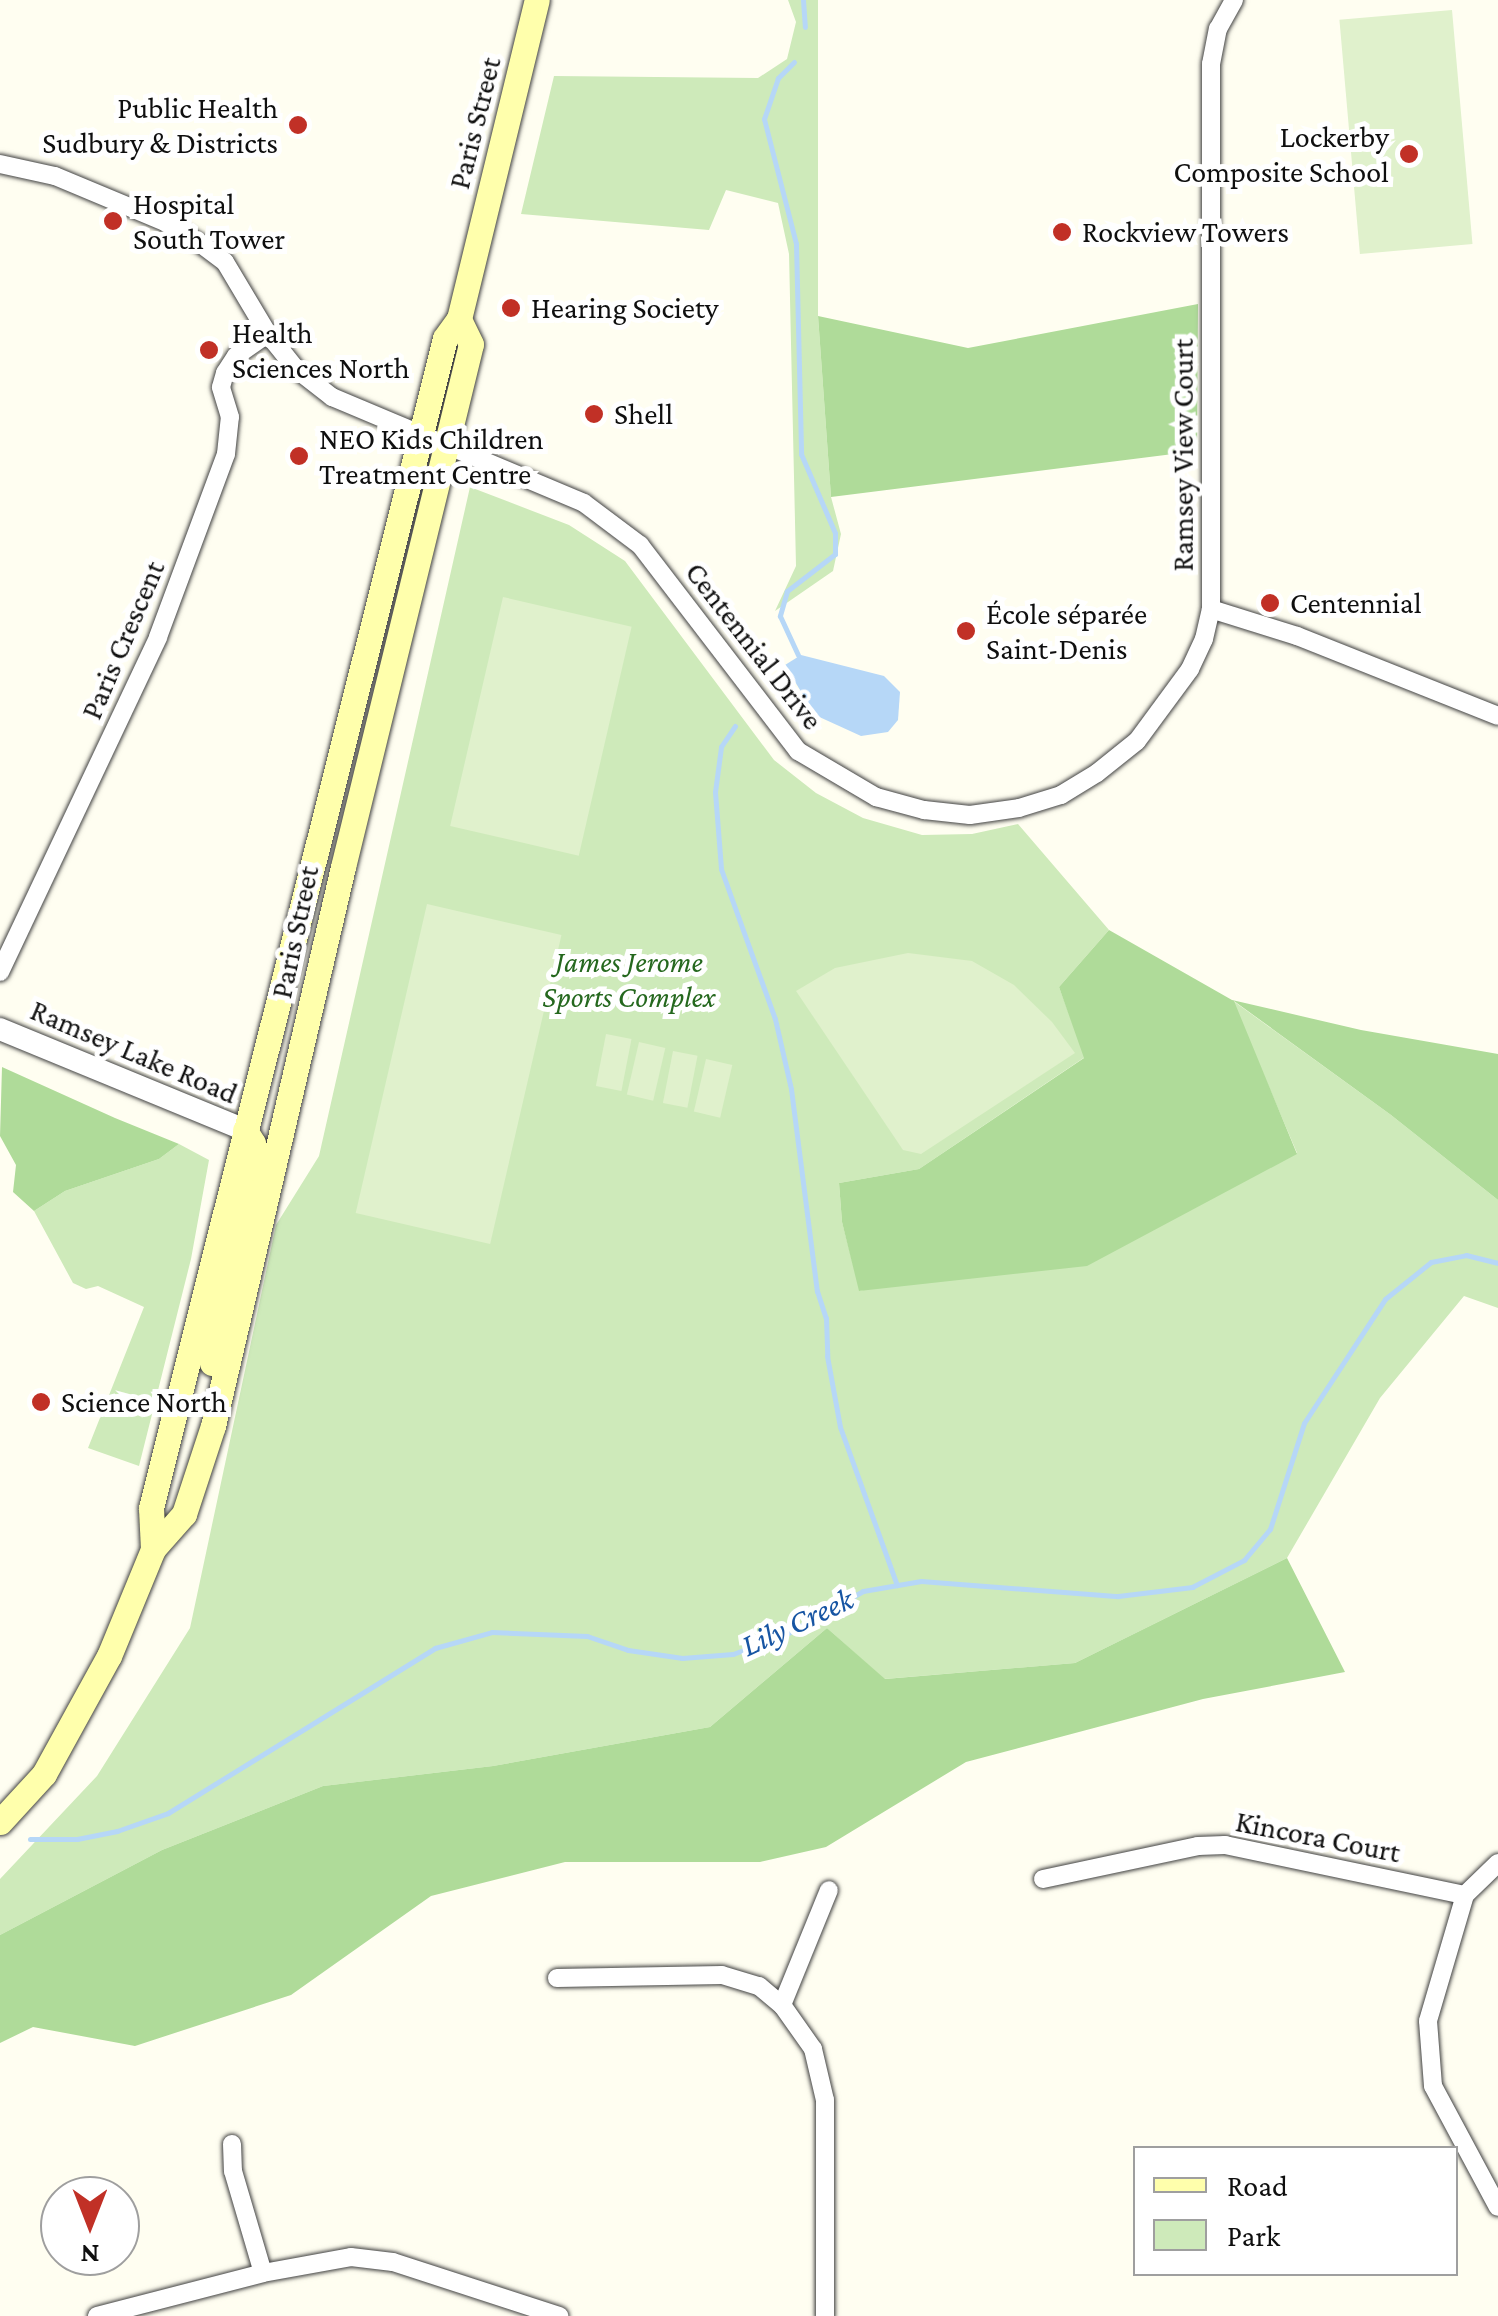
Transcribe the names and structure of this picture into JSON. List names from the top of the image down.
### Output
{
  "streets": {
    "main road": ["Paris Street"],
    "street": [
      "Ramsey View Court",
      "Paris Crescent",
      "Centennial Drive",
      "Ramsey Lake Road",
      "Kincora Court"
    ]
  },
  "crossings": [
    ["Paris Street", "Centennial Drive"],
    ["Paris Street", "Ramsey Lake Road"],
    ["Ramsey View Court", "Centennial Drive"]
  ],
  "water": ["Lily Creek"],
  "parks": ["James Jerome Sports Complex"],
  "places": [
    "Public Health Sudbury & Districts",
    "Lockerby Composite School",
    "Hospital South Tower",
    "Rockview Towers",
    "Hearing Society",
    "Health Sciences North",
    "Shell",
    "NEO Kids Children Treatment Centre",
    "Centennial",
    "École séparée Saint-Denis",
    "Science North"
  ],
  "legend": ["Road", "Park"],
  "north": "bottom"
}
